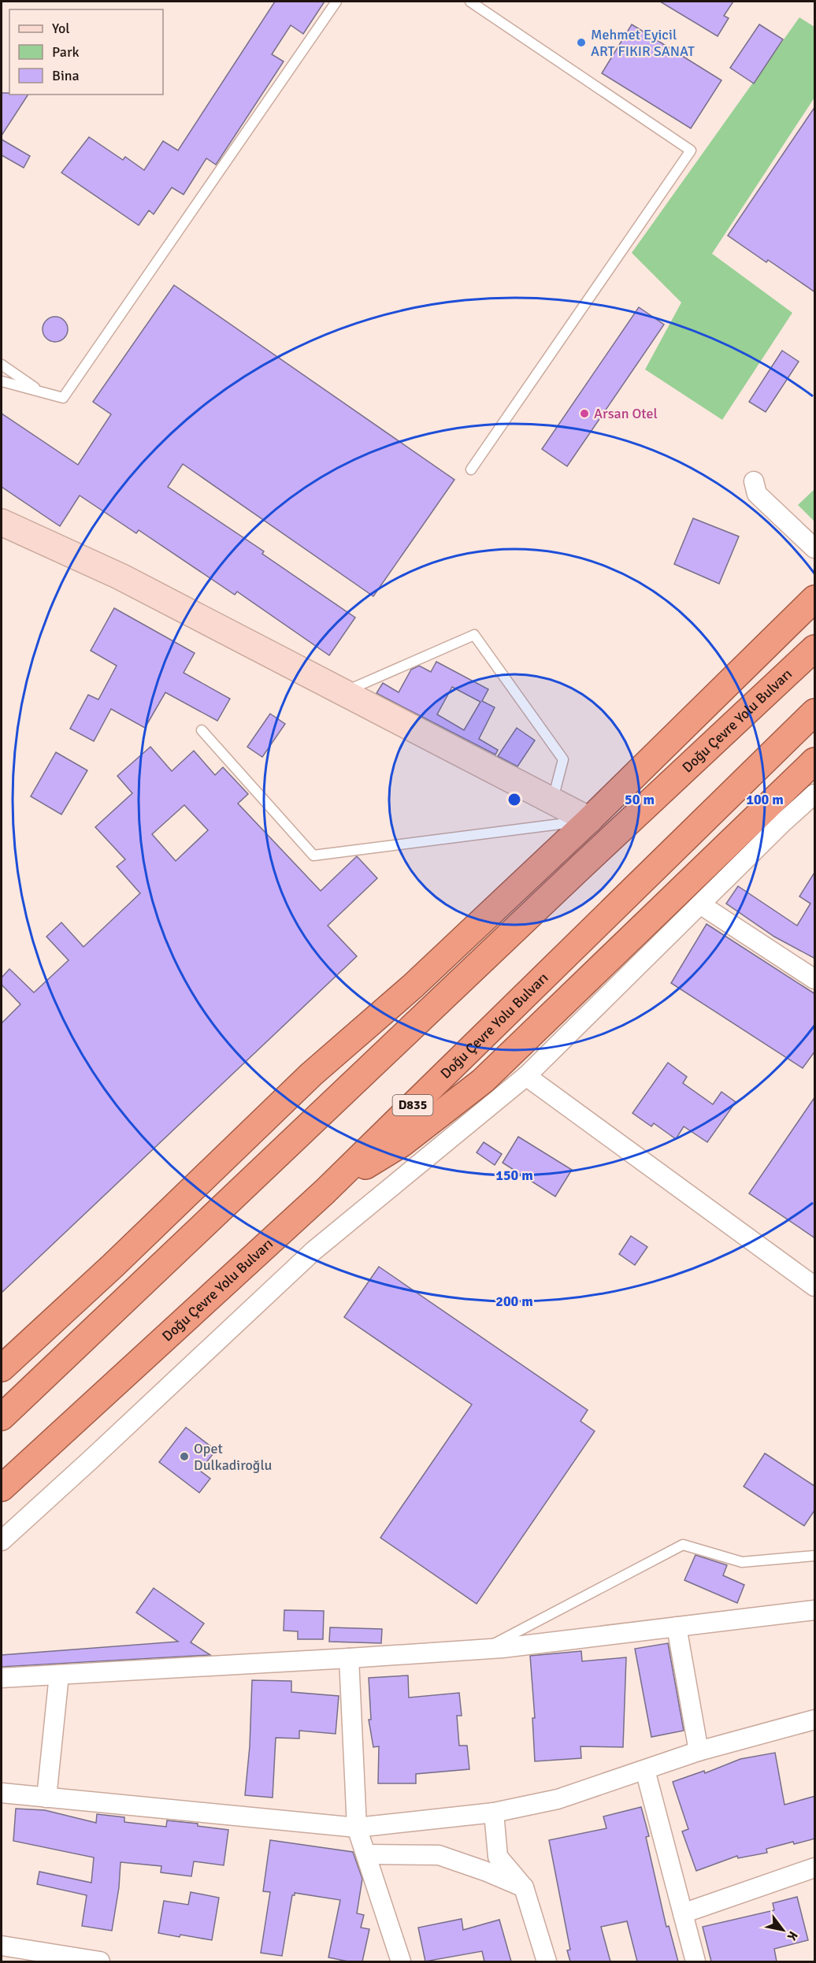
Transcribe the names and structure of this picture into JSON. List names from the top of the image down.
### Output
{
  "streets": {
    "highway": ["Doğu Çevre Yolu Bulvarı", "D835"]
  },
  "places": ["Mehmet Eyicil ART FIKIR SANAT", "Arsan Otel", "Opet Dulkadiroğlu"],
  "legend": ["Yol", "Park", "Bina"],
  "north": "bottom right",
  "rings": [
    "50 m",
    "100 m",
    "150 m",
    "200 m"
  ]
}
